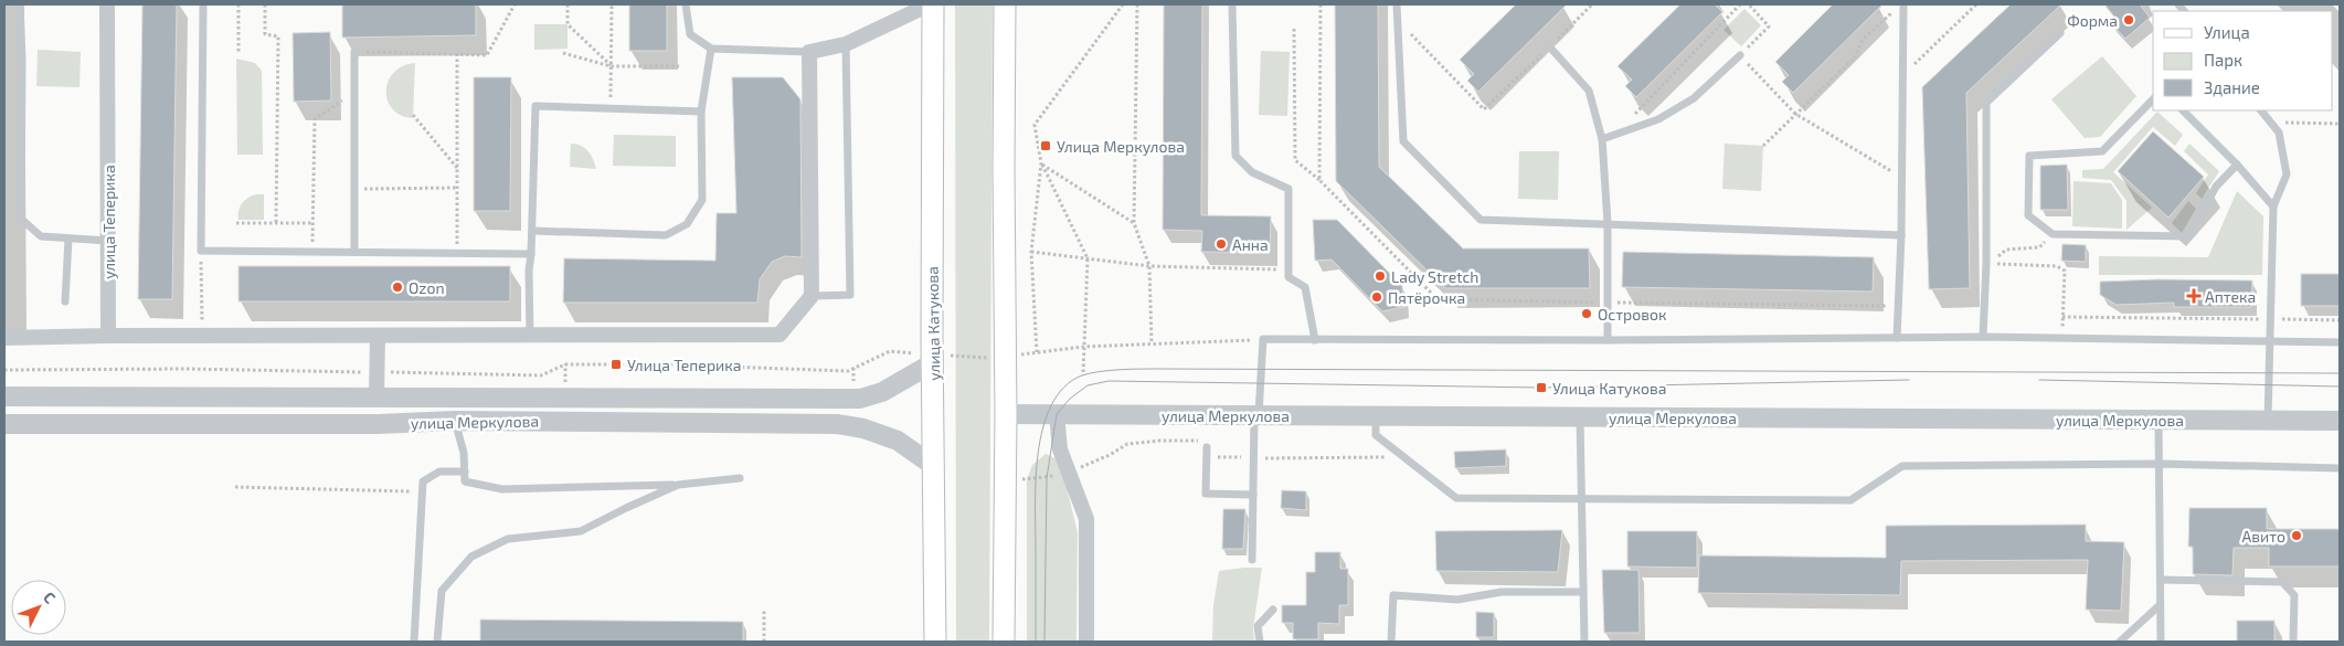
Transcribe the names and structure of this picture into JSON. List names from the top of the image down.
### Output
{
  "streets": {
    "main road": ["улица Катукова"],
    "street": ["улица Теперика", "улица Меркулова"]
  },
  "crossings": [
    ["улица Катукова", "улица Меркулова"]
  ],
  "places": {
    "other": [
      "Форма",
      "Анна",
      "Lady Stretch",
      "Ozon",
      "Пятёрочка",
      "Островок",
      "Авито"
    ],
    "transit": ["Улица Меркулова", "Улица Теперика", "Улица Катукова"],
    "health": ["Аптека"]
  },
  "legend": ["Улица", "Парк", "Здание"],
  "north": "top right"
}
